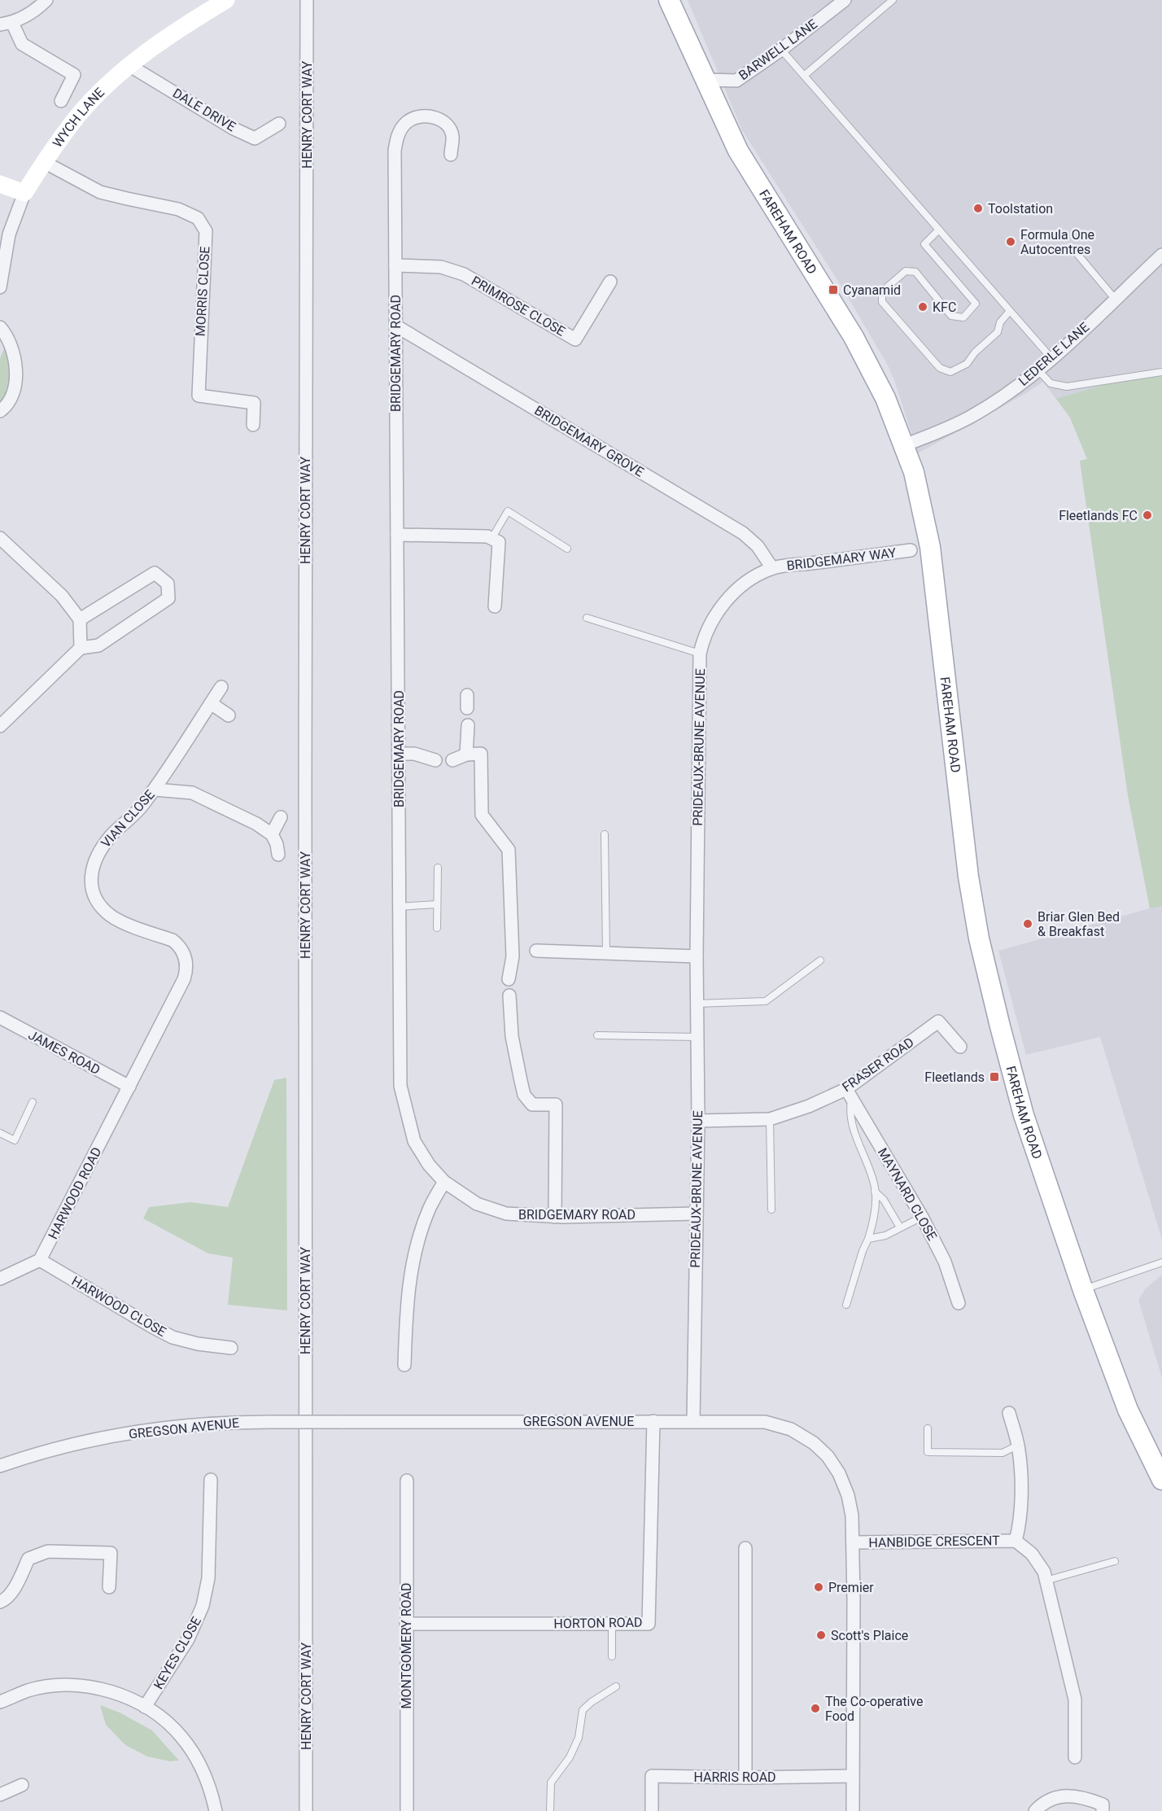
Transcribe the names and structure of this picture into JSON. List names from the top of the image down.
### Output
{
  "streets": {
    "main road": ["FAREHAM ROAD"],
    "street": [
      "BARWELL LANE",
      "DALE DRIVE",
      "HENRY CORT WAY",
      "WYCH LANE",
      "MORRIS CLOSE",
      "PRIMROSE CLOSE",
      "BRIDGEMARY ROAD",
      "LEDERLE LANE",
      "BRIDGEMARY GROVE",
      "BRIDGEMARY WAY",
      "PRIDEAUX-BRUNE AVENUE",
      "VIAN CLOSE",
      "JAMES ROAD",
      "FRASER ROAD",
      "HARWOOD ROAD",
      "MAYNARD CLOSE",
      "HARWOOD CLOSE",
      "GREGSON AVENUE",
      "HANBIDGE CRESCENT",
      "HORTON ROAD",
      "MONTGOMERY ROAD",
      "KEYES CLOSE",
      "HARRIS ROAD"
    ]
  },
  "crossings": [
    ["BARWELL LANE", "FAREHAM ROAD"],
    ["DALE DRIVE", "WYCH LANE"],
    ["WYCH LANE", "MORRIS CLOSE"],
    ["FAREHAM ROAD", "LEDERLE LANE"],
    ["PRIMROSE CLOSE", "BRIDGEMARY ROAD"],
    ["BRIDGEMARY ROAD", "BRIDGEMARY GROVE"],
    ["BRIDGEMARY ROAD", "PRIDEAUX-BRUNE AVENUE"],
    ["BRIDGEMARY GROVE", "BRIDGEMARY WAY"],
    ["BRIDGEMARY GROVE", "PRIDEAUX-BRUNE AVENUE"],
    ["BRIDGEMARY WAY", "PRIDEAUX-BRUNE AVENUE"],
    ["PRIDEAUX-BRUNE AVENUE", "FRASER ROAD"],
    ["PRIDEAUX-BRUNE AVENUE", "GREGSON AVENUE"],
    ["VIAN CLOSE", "JAMES ROAD"],
    ["VIAN CLOSE", "HARWOOD ROAD"],
    ["JAMES ROAD", "HARWOOD ROAD"],
    ["FRASER ROAD", "MAYNARD CLOSE"],
    ["HARWOOD ROAD", "HARWOOD CLOSE"],
    ["GREGSON AVENUE", "HANBIDGE CRESCENT"],
    ["GREGSON AVENUE", "HORTON ROAD"],
    ["GREGSON AVENUE", "HARRIS ROAD"],
    ["HORTON ROAD", "MONTGOMERY ROAD"]
  ],
  "places": {
    "other": [
      "Toolstation",
      "Formula One Autocentres",
      "KFC",
      "Fleetlands FC",
      "Briar Glen Bed & Breakfast",
      "Premier",
      "Scott's Plaice",
      "The Co-operative Food"
    ],
    "transit": ["Cyanamid", "Fleetlands"]
  }
}
